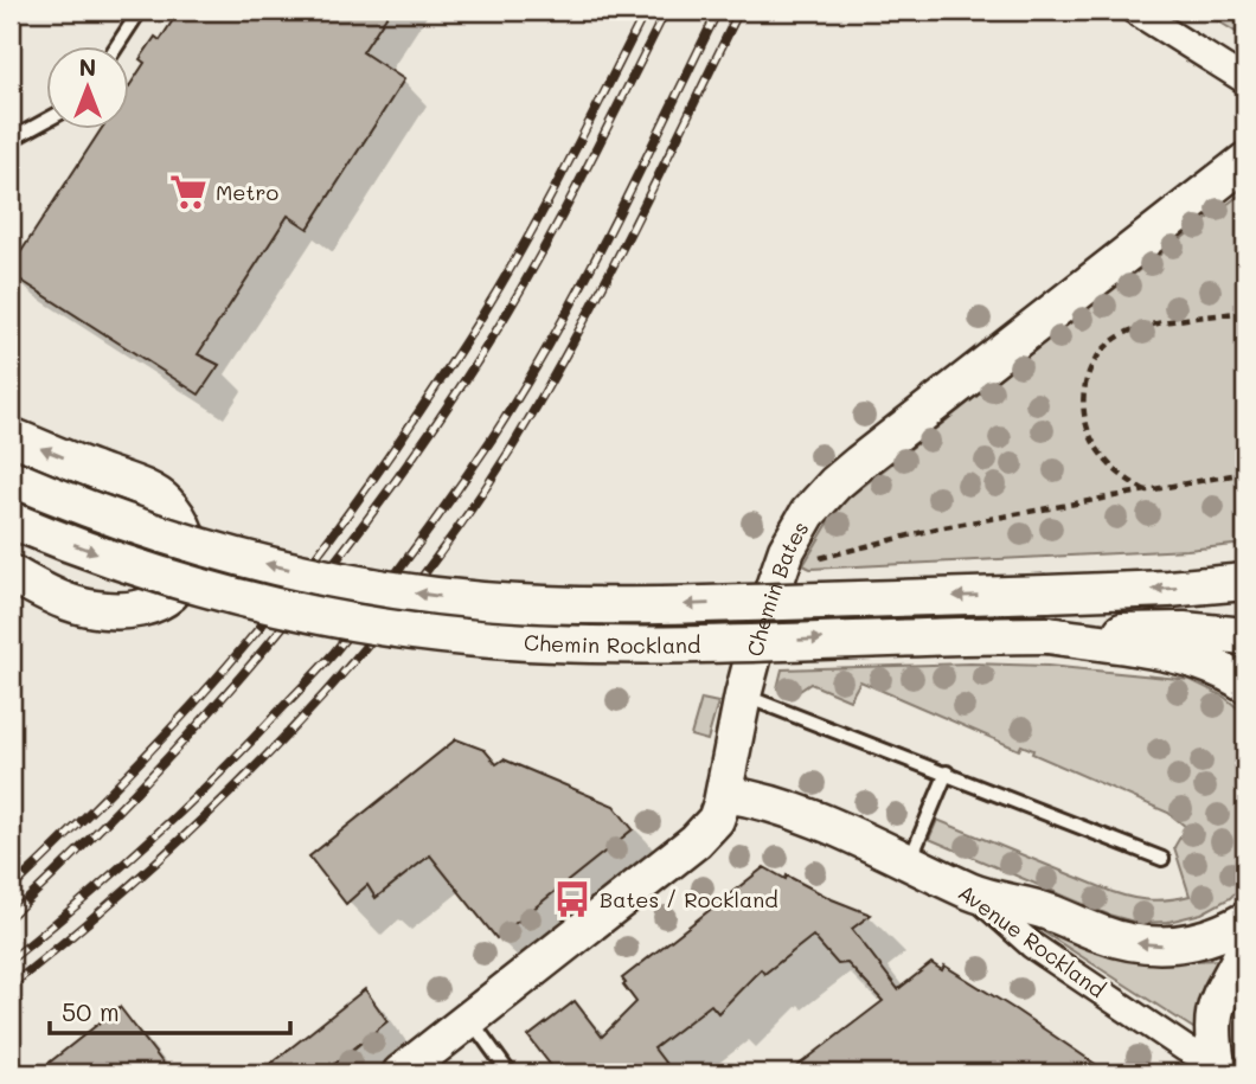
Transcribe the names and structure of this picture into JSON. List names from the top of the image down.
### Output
{
  "streets": {
    "street": ["Chemin Bates", "Chemin Rockland", "Avenue Rockland"]
  },
  "crossings": [
    ["Chemin Bates", "Avenue Rockland"]
  ],
  "places": {
    "supermarket": ["Metro"],
    "bus stop": ["Bates / Rockland"]
  },
  "scale_bar": "50 m",
  "north": "top"
}
